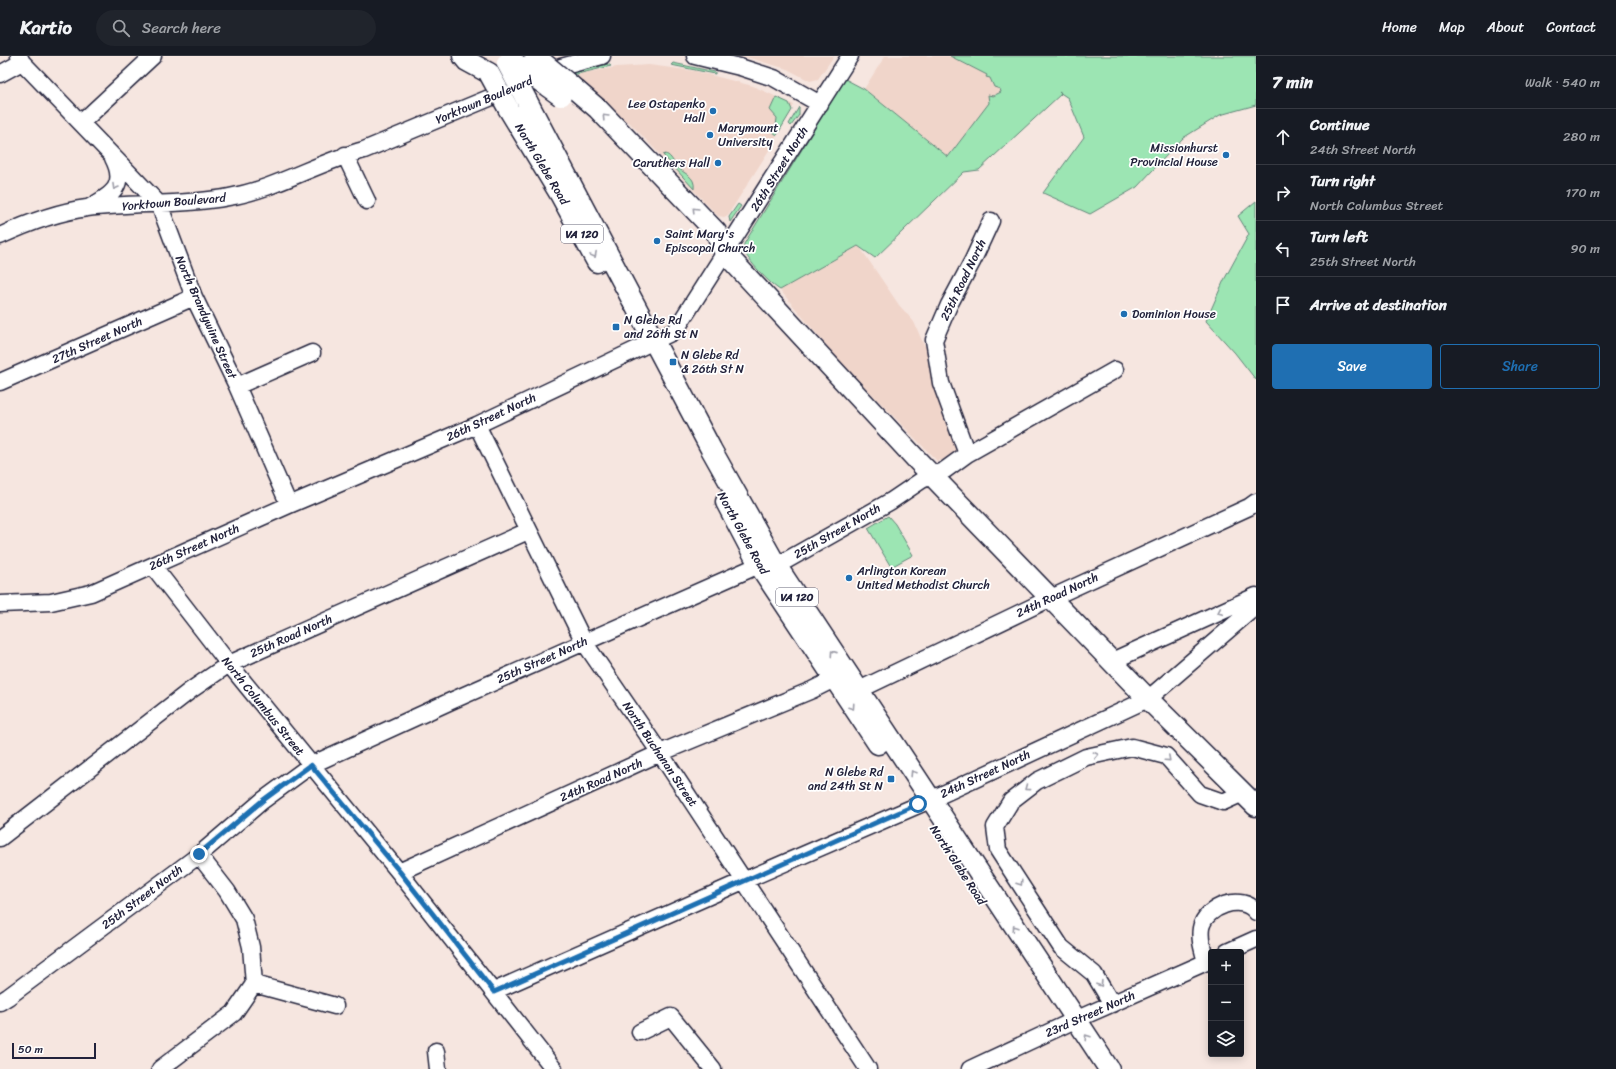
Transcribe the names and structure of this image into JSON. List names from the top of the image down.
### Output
{
  "streets": {
    "main road": ["North Glebe Road", "VA 120"],
    "street": [
      "Yorktown Boulevard",
      "26th Street North",
      "25th Road North",
      "North Brandywine Street",
      "27th Street North",
      "25th Street North",
      "24th Road North",
      "North Columbus Street",
      "North Buchanan Street",
      "24th Street North",
      "23rd Street North"
    ]
  },
  "crossings": [
    ["Yorktown Boulevard", "North Brandywine Street"],
    ["North Glebe Road", "26th Street North"],
    ["North Glebe Road", "25th Street North"],
    ["North Glebe Road", "24th Road North"],
    ["North Glebe Road", "24th Street North"],
    ["North Glebe Road", "23rd Street North"],
    ["26th Street North", "North Brandywine Street"],
    ["26th Street North", "North Columbus Street"],
    ["26th Street North", "North Buchanan Street"],
    ["25th Road North", "25th Street North"],
    ["25th Road North", "North Columbus Street"],
    ["25th Road North", "North Buchanan Street"],
    ["North Brandywine Street", "27th Street North"],
    ["25th Street North", "North Columbus Street"],
    ["25th Street North", "North Buchanan Street"],
    ["24th Road North", "North Columbus Street"],
    ["24th Road North", "North Buchanan Street"],
    ["North Columbus Street", "24th Street North"],
    ["North Buchanan Street", "24th Street North"]
  ],
  "places": {
    "other": [
      "Lee Ostapenko Hall",
      "Marymount University",
      "Missionhurst Provincial House",
      "Caruthers Hall",
      "Saint Mary's Episcopal Church",
      "Dominion House",
      "Arlington Korean United Methodist Church"
    ],
    "transit": ["N Glebe Rd and 26th St N", "N Glebe Rd & 26th St N", "N Glebe Rd and 24th St N"]
  },
  "scale_bar": "50 m",
  "page": {
    "header": "Kartio",
    "search": "Search here",
    "nav": [
      "Home",
      "Map",
      "About",
      "Contact"
    ],
    "heading": ["7 min", "Walk · 540 m"],
    "list": [
      ["Continue", "24th Street North", "280 m"],
      ["Turn right", "North Columbus Street", "170 m"],
      ["Turn left", "25th Street North", "90 m"],
      "Arrive at destination"
    ],
    "buttons": ["Save", "Share"],
    "map_buttons": ["+", "−"],
    "scale": "50 m"
  }
}
